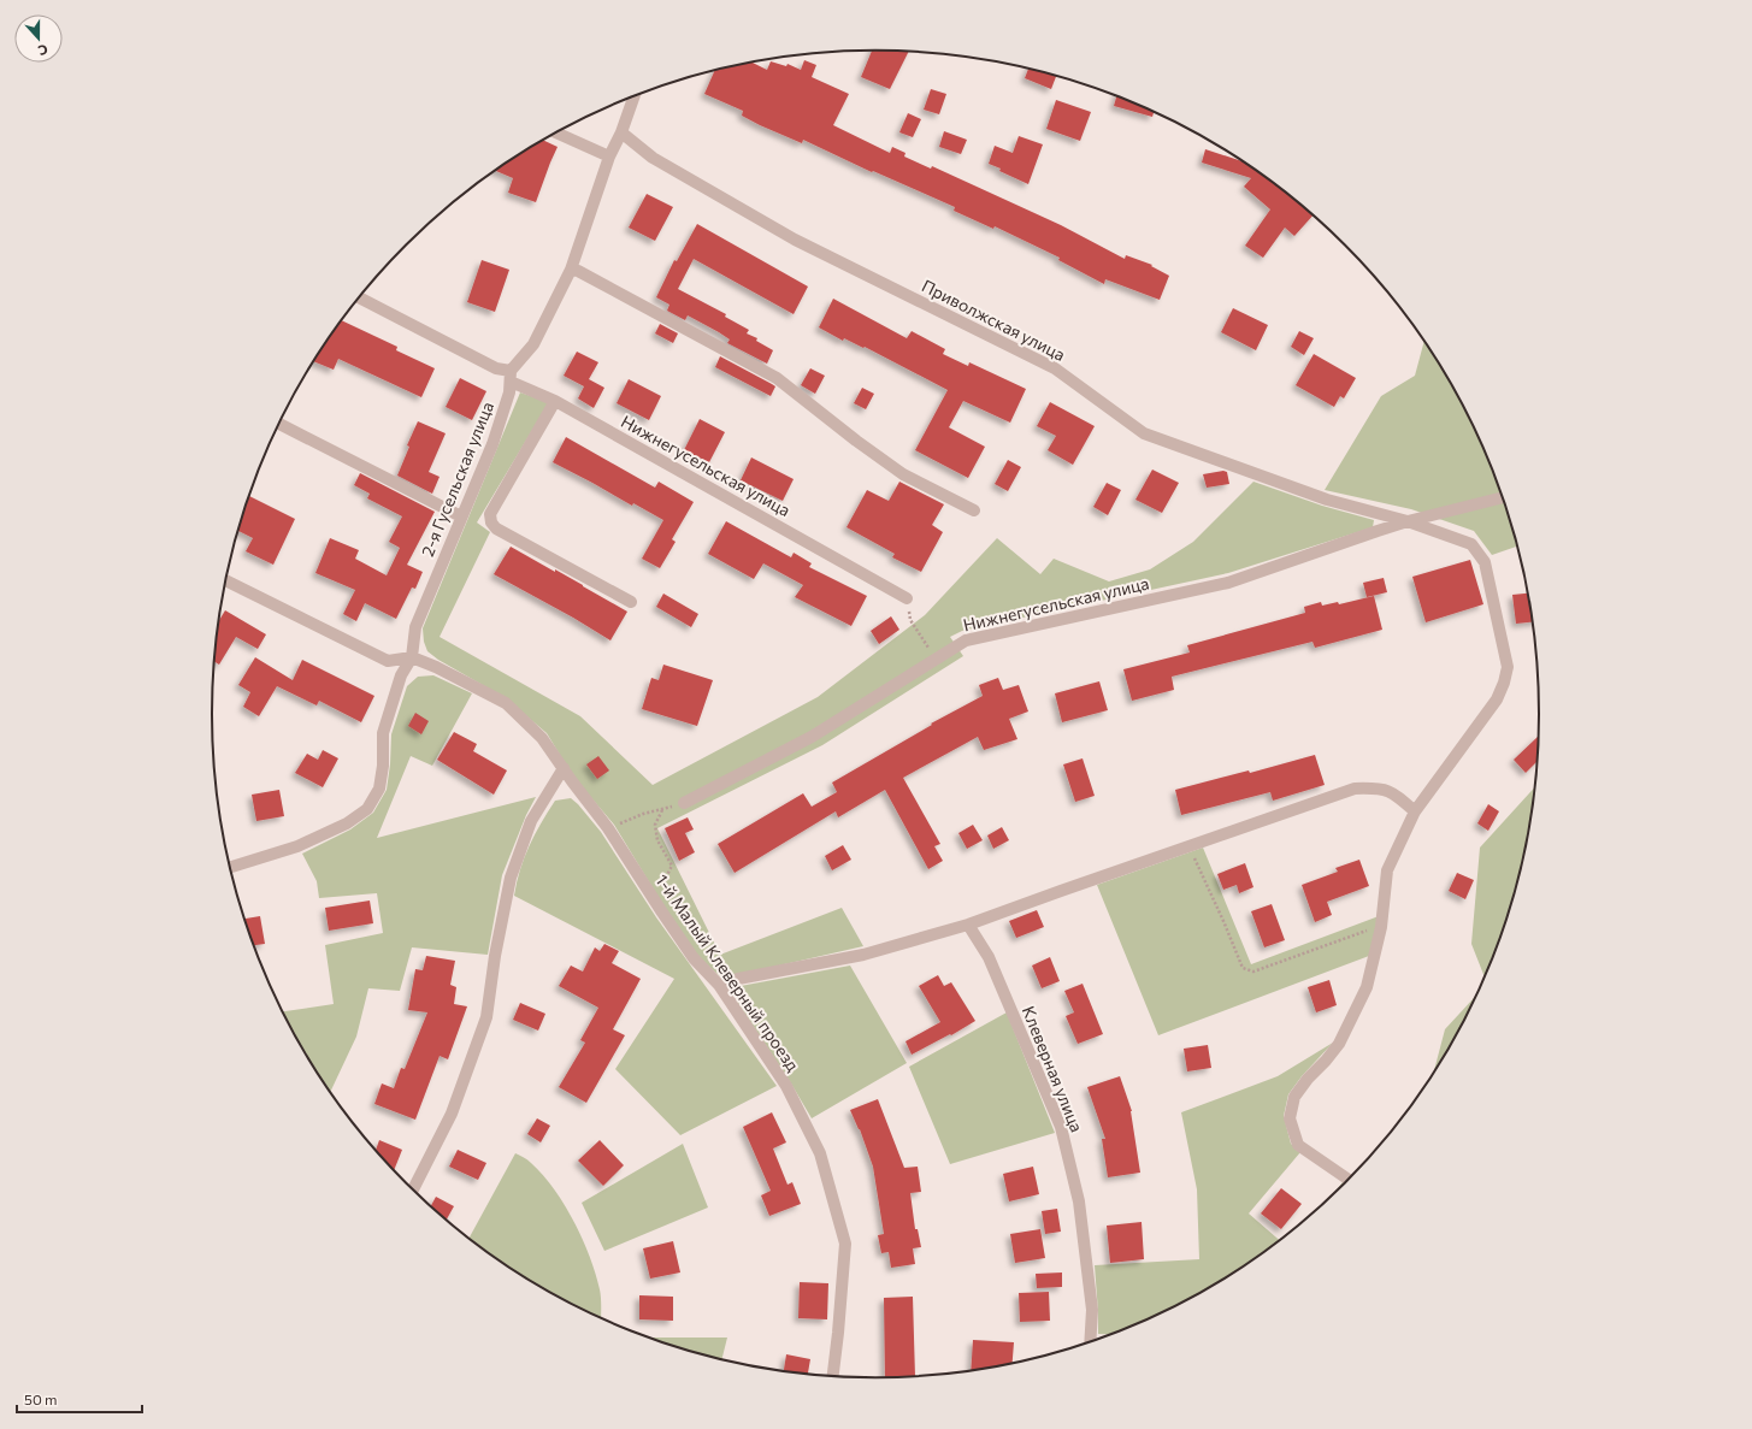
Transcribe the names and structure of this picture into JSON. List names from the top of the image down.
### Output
{
  "streets": {
    "street": [
      "Приволжская улица",
      "Нижнегусельская улица",
      "2-я Гусельская улица",
      "1-й Малый Клеверный проезд",
      "Клеверная улица"
    ]
  },
  "crossings": [
    ["Приволжская улица", "Нижнегусельская улица"],
    ["Приволжская улица", "2-я Гусельская улица"],
    ["Нижнегусельская улица", "2-я Гусельская улица"],
    ["2-я Гусельская улица", "1-й Малый Клеверный проезд"]
  ],
  "scale_bar": "50 m",
  "north": "bottom"
}
